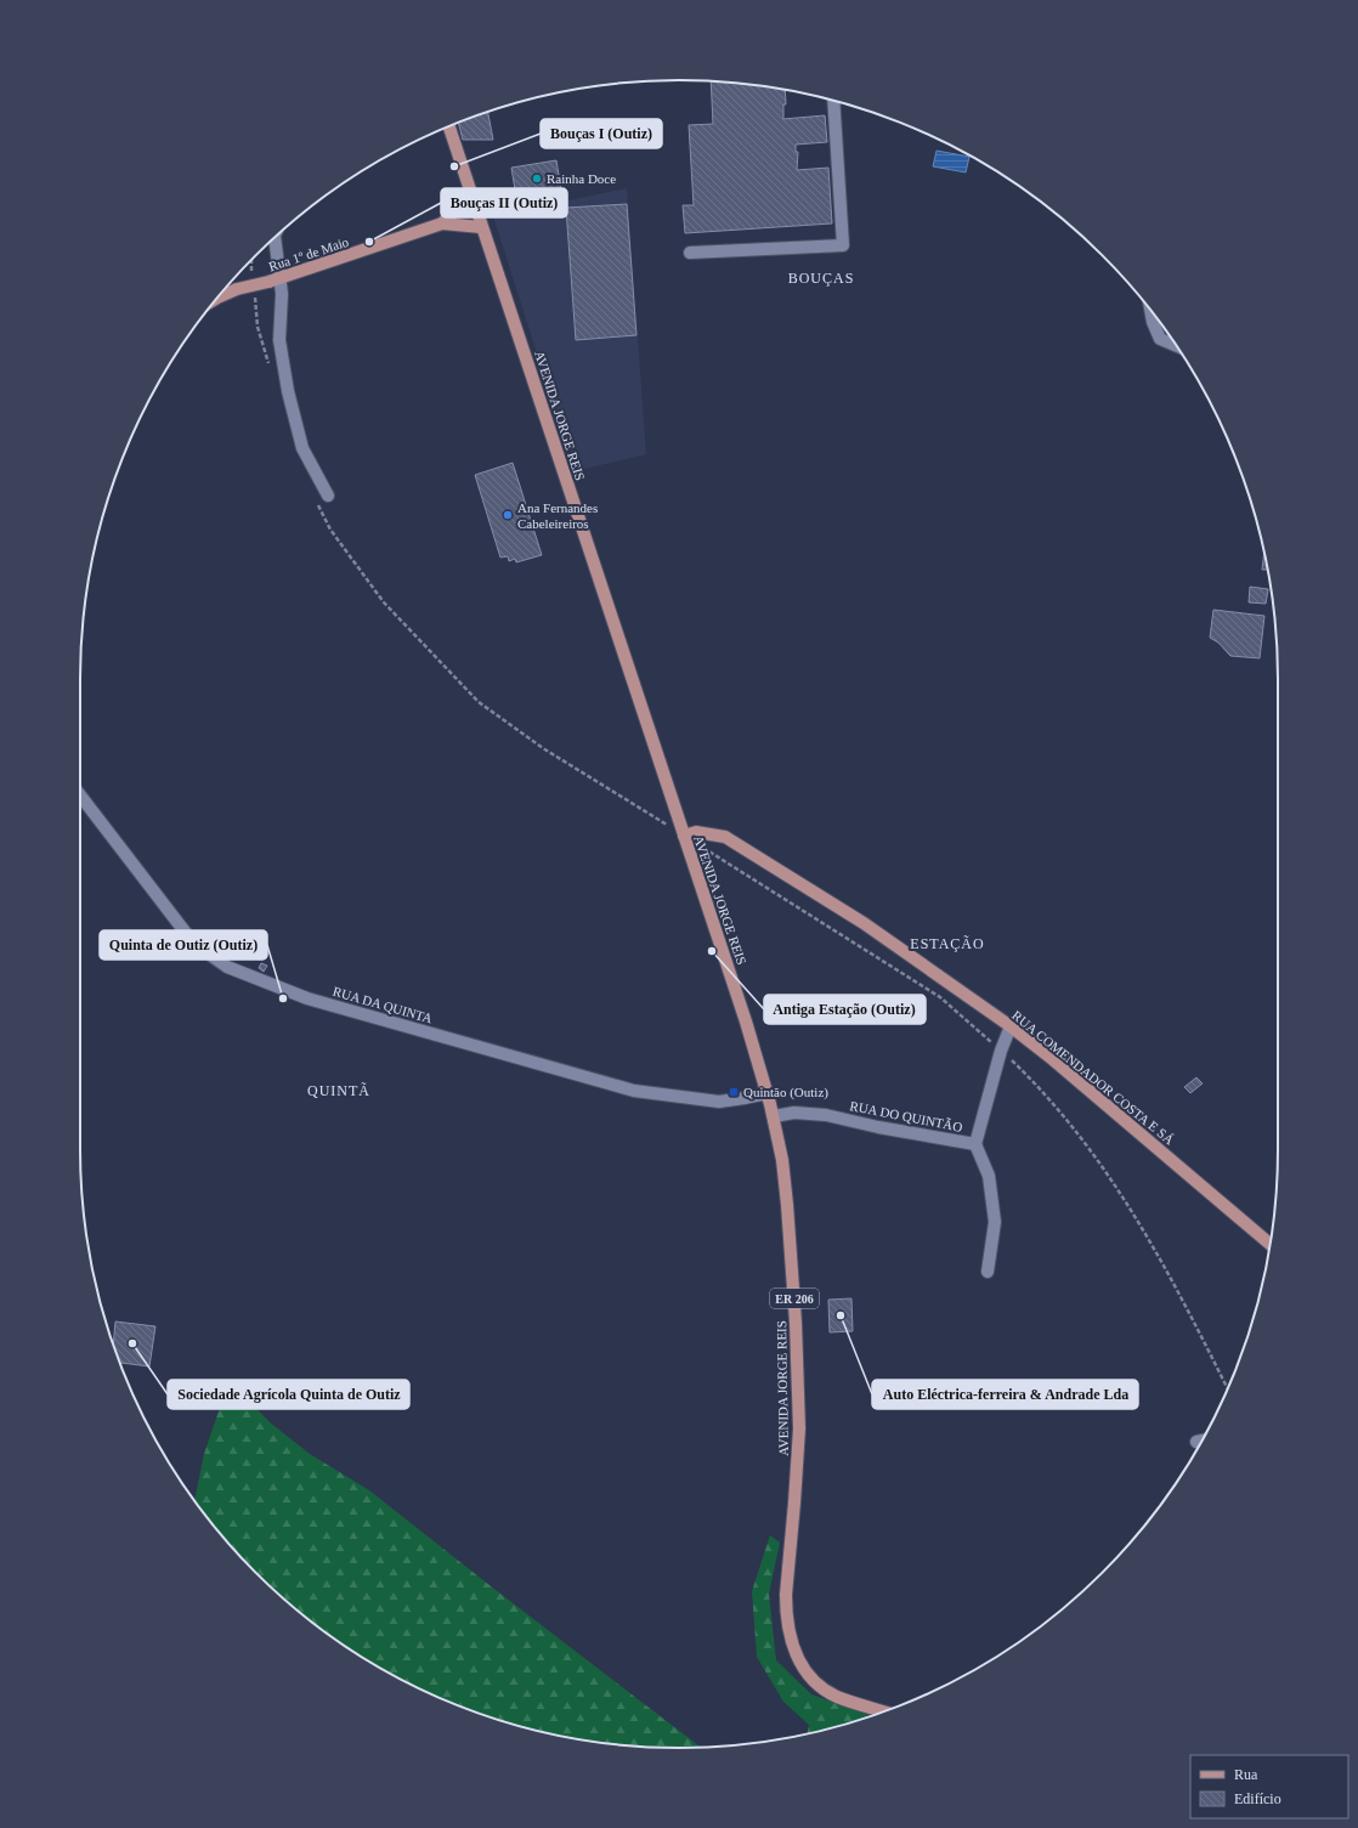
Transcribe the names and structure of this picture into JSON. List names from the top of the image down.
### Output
{
  "streets": {
    "main road": [
      "Rua 1º de Maio",
      "AVENIDA JORGE REIS",
      "RUA COMENDADOR COSTA E SÁ",
      "ER 206"
    ],
    "street": ["RUA DA QUINTA", "RUA DO QUINTÃO"]
  },
  "crossings": [
    ["Rua 1º de Maio", "AVENIDA JORGE REIS"],
    ["AVENIDA JORGE REIS", "RUA DA QUINTA"],
    ["AVENIDA JORGE REIS", "RUA COMENDADOR COSTA E SÁ"],
    ["AVENIDA JORGE REIS", "RUA DO QUINTÃO"],
    ["RUA COMENDADOR COSTA E SÁ", "RUA DO QUINTÃO"]
  ],
  "districts": ["BOUÇAS", "ESTAÇÃO", "QUINTÃ"],
  "places": {
    "other": [
      "Bouças I (Outiz)",
      "Rainha Doce",
      "Bouças II (Outiz)",
      "Ana Fernandes Cabeleireiros",
      "Antiga Estação (Outiz)",
      "Quinta de Outiz (Outiz)",
      "Auto Eléctrica-ferreira & Andrade Lda",
      "Sociedade Agrícola Quinta de Outiz"
    ],
    "transit": ["Quintão (Outiz)"]
  },
  "legend": ["Rua", "Edifício"]
}
